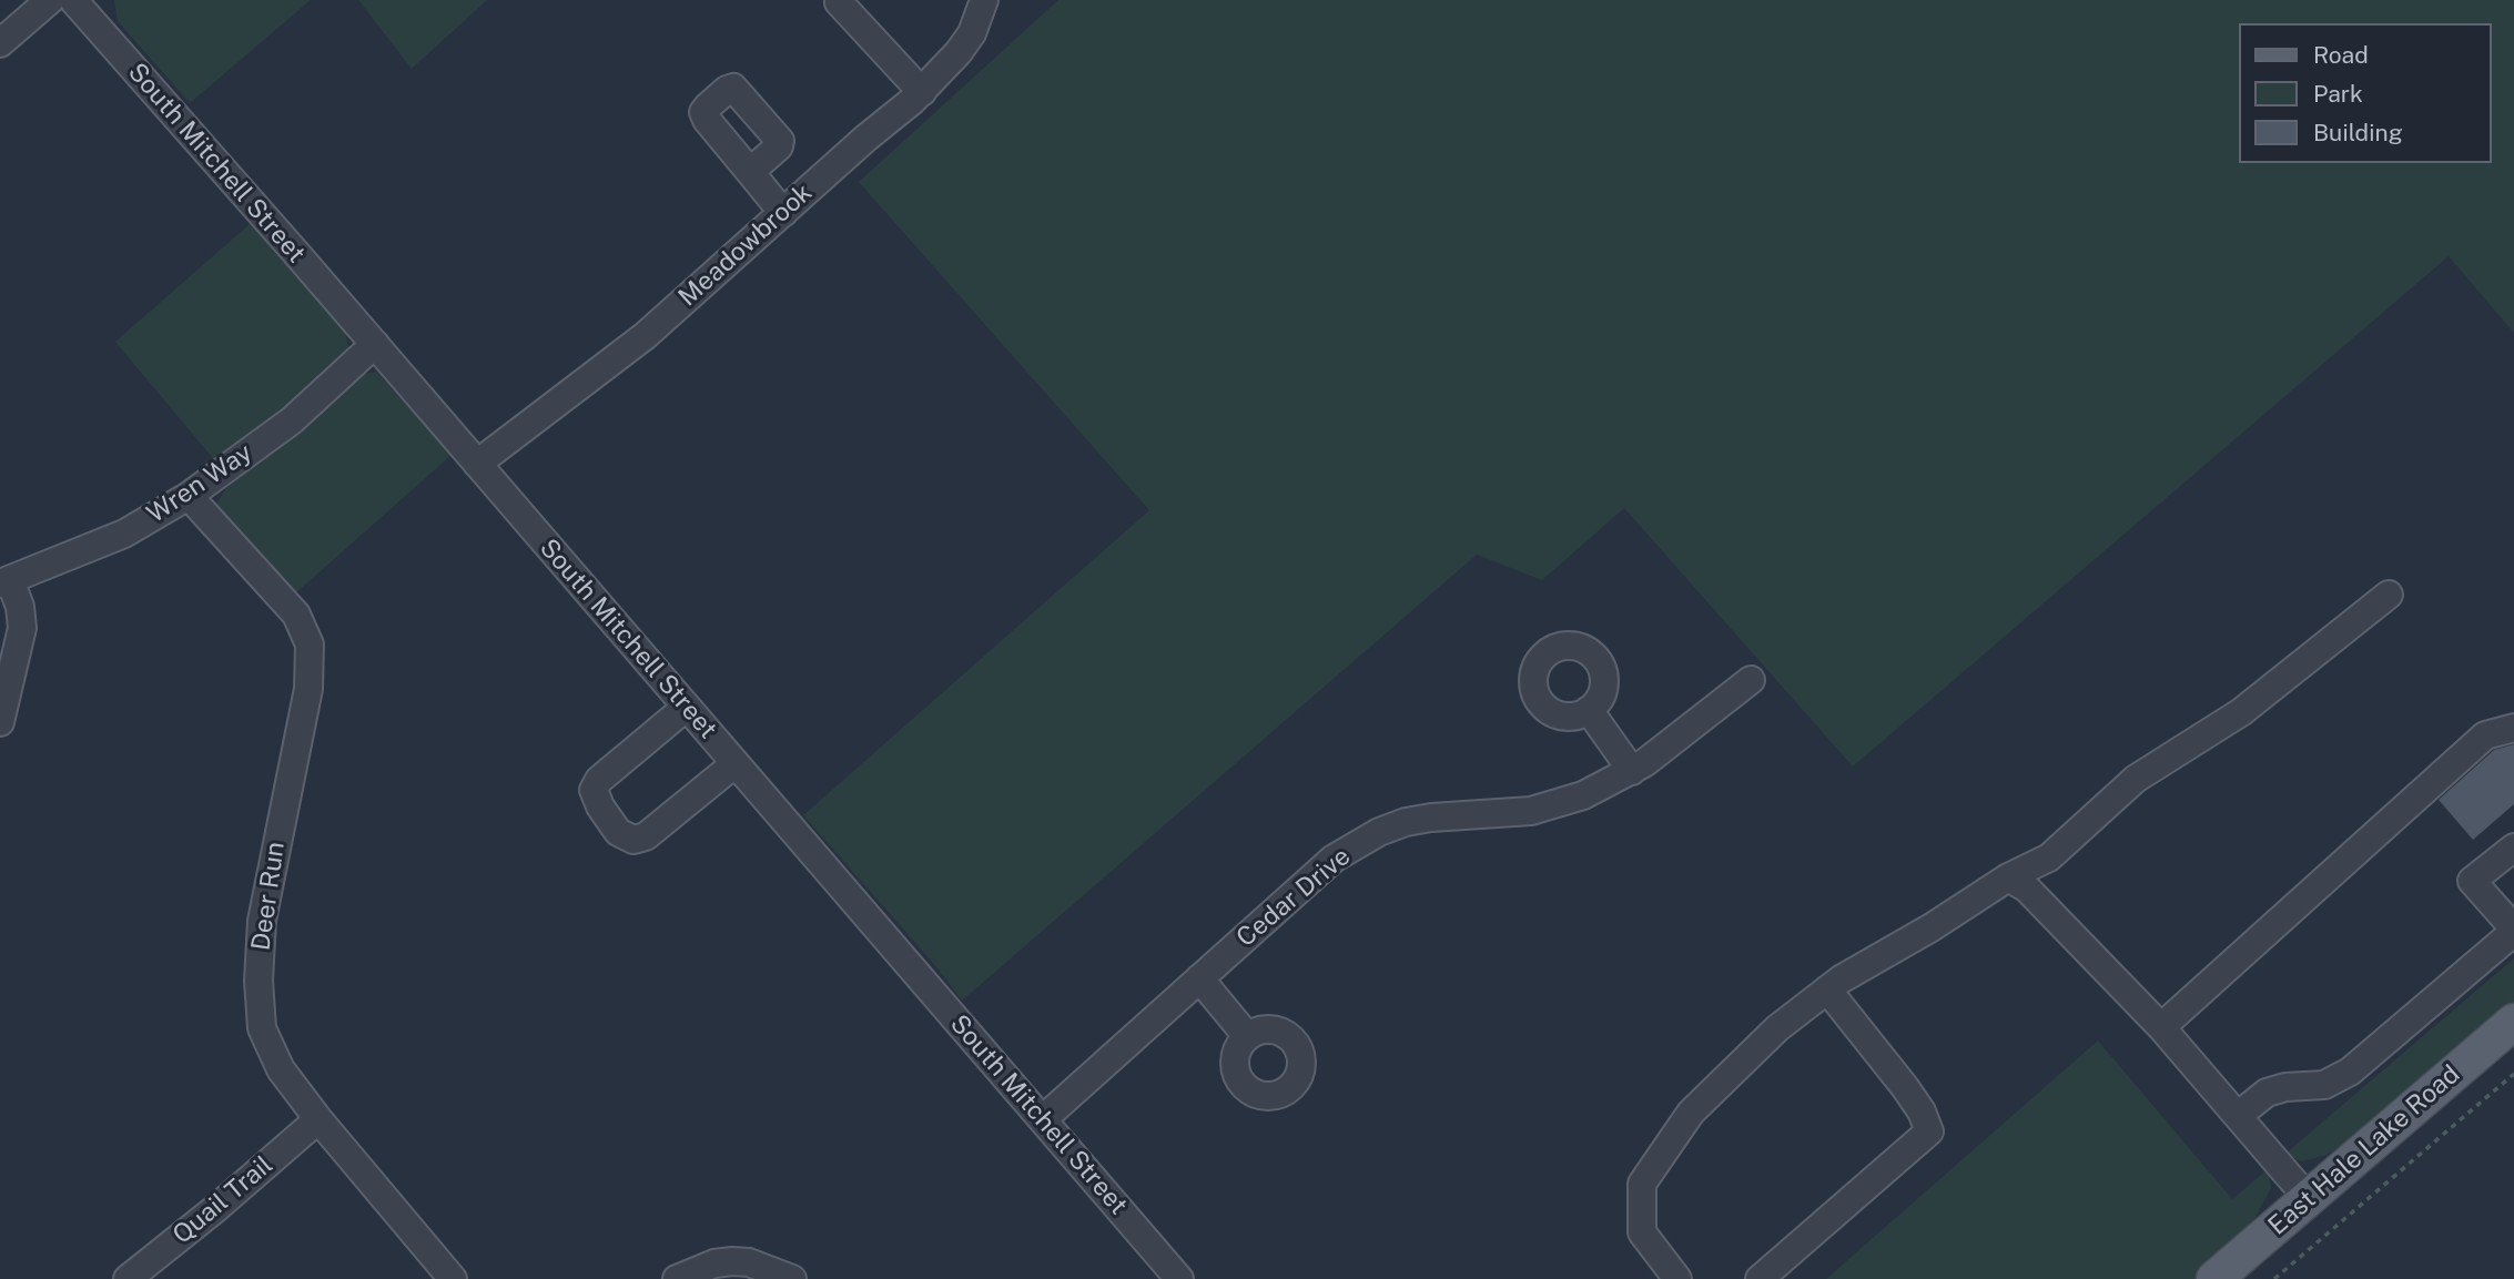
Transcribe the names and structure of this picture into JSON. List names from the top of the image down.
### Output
{
  "streets": {
    "main road": ["East Hale Lake Road"],
    "street": [
      "South Mitchell Street",
      "Meadowbrook",
      "Wren Way",
      "Deer Run",
      "Cedar Drive",
      "Quail Trail"
    ]
  },
  "crossings": [
    ["South Mitchell Street", "Meadowbrook"],
    ["South Mitchell Street", "Wren Way"],
    ["South Mitchell Street", "Cedar Drive"],
    ["Wren Way", "Deer Run"],
    ["Deer Run", "Quail Trail"]
  ],
  "legend": ["Road", "Park", "Building"]
}
